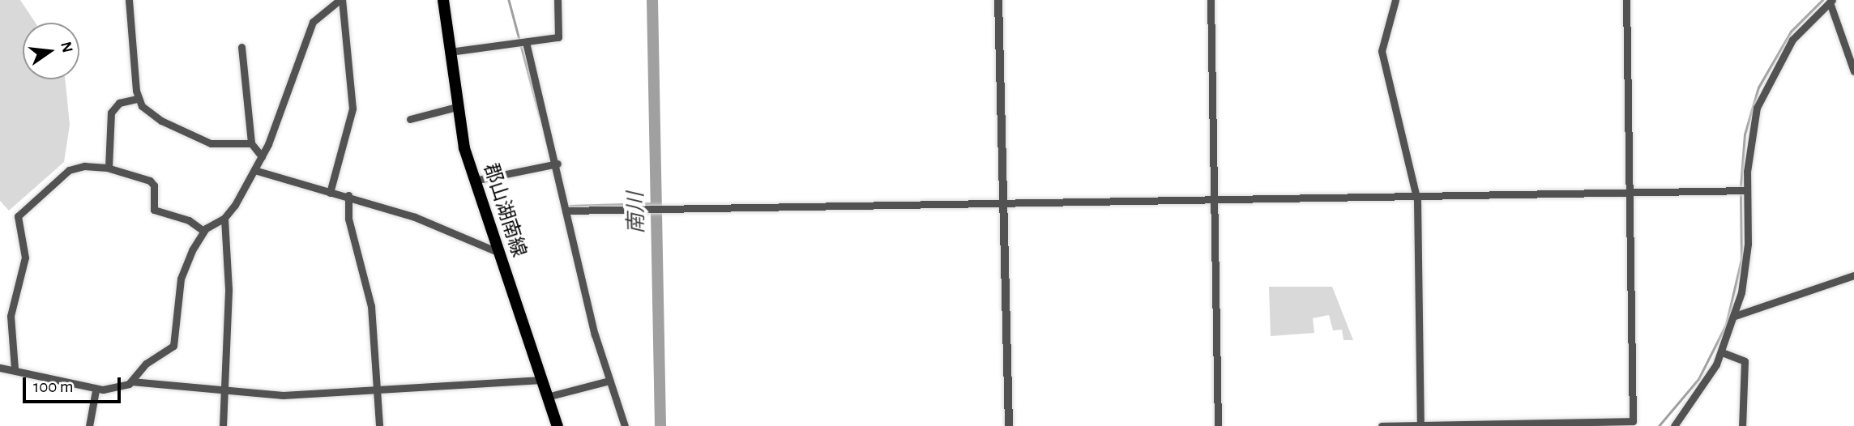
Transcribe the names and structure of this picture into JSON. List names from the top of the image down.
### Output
{
  "streets": {
    "main road": ["郡山湖南線"]
  },
  "water": ["南川"],
  "scale_bar": "100 m",
  "north": "right"
}
